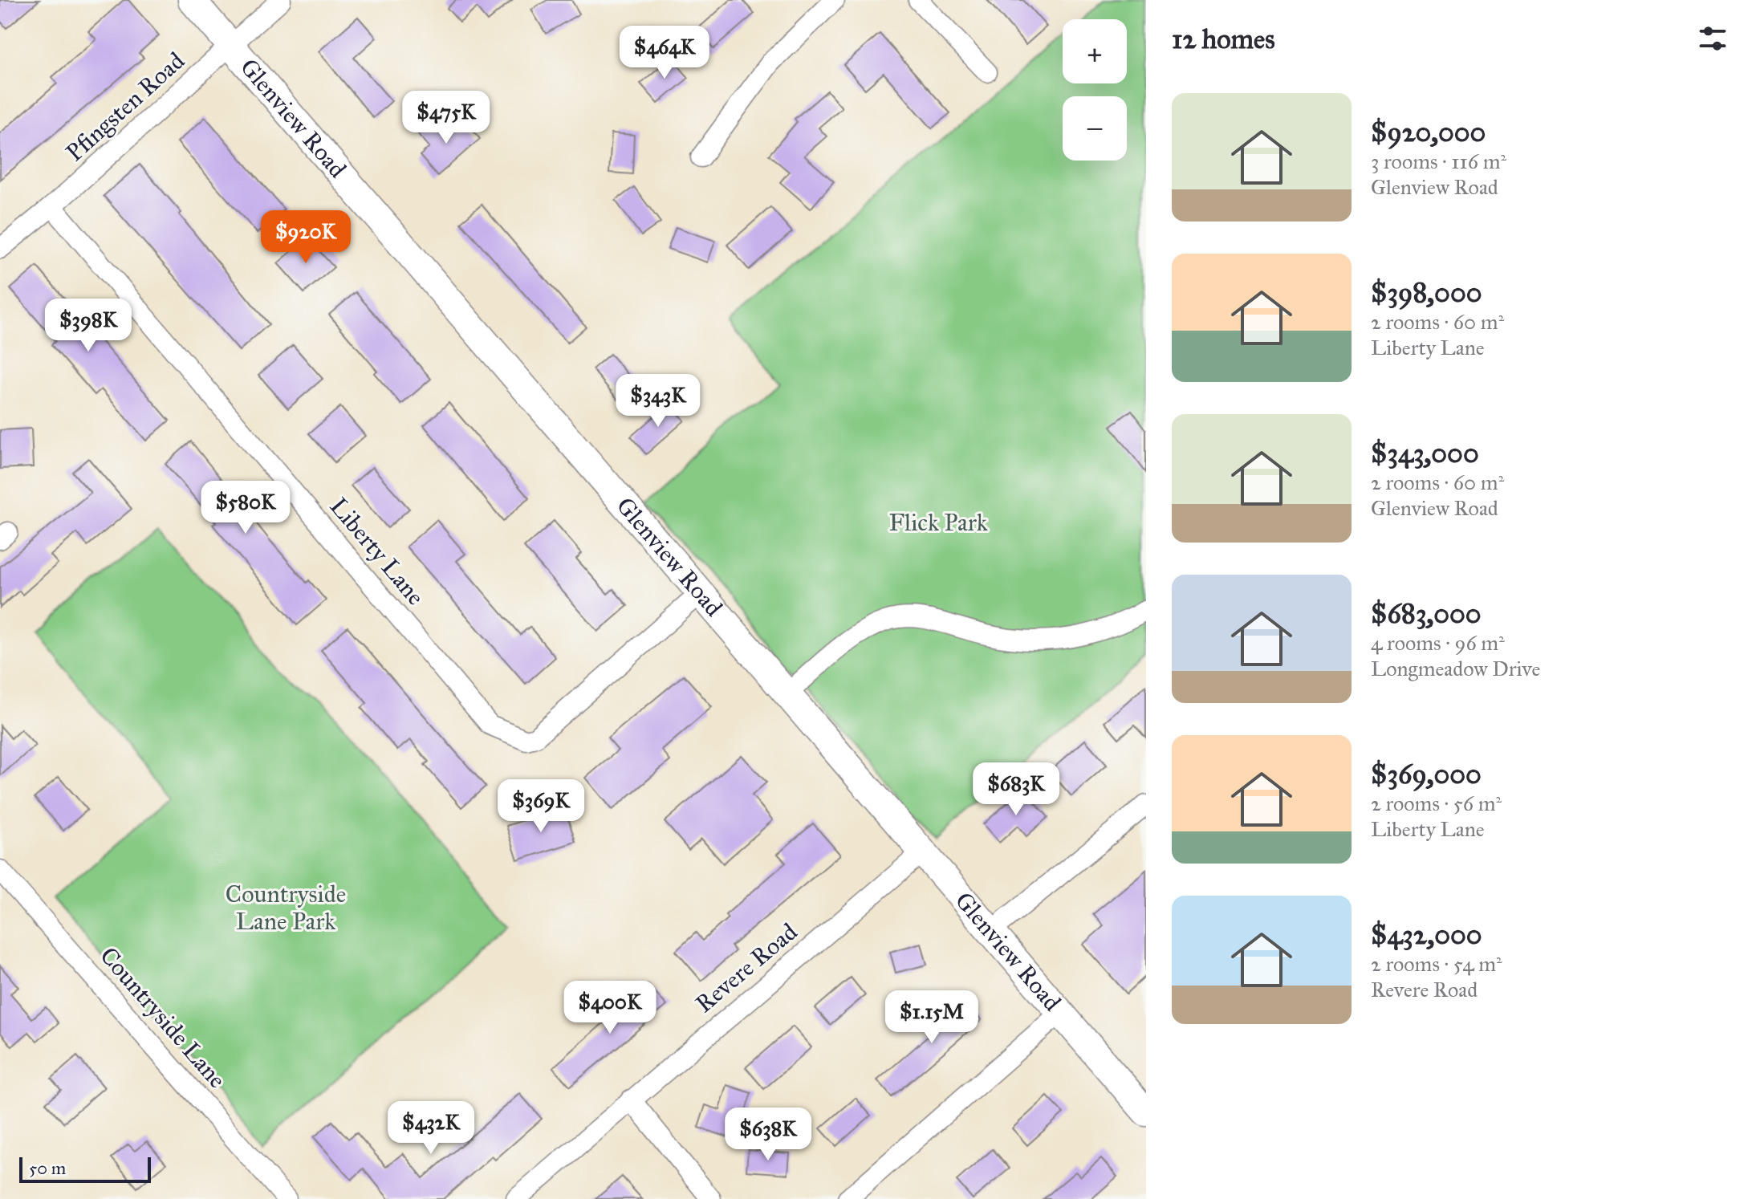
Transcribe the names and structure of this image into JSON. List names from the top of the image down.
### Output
{
  "streets": {
    "main road": ["Glenview Road"],
    "street": [
      "Pfingsten Road",
      "Liberty Lane",
      "Revere Road",
      "Countryside Lane"
    ]
  },
  "crossings": [
    ["Pfingsten Road", "Glenview Road"],
    ["Pfingsten Road", "Liberty Lane"],
    ["Glenview Road", "Liberty Lane"],
    ["Glenview Road", "Revere Road"]
  ],
  "parks": ["Flick Park", "Countryside Lane Park"],
  "scale_bar": "50 m",
  "page": {
    "heading": "12 homes",
    "map_buttons": ["+", "−"],
    "price": [
      "$464K",
      "$475K",
      "$920K",
      "$398K",
      "$343K",
      "$580K",
      "$683K",
      "$369K",
      "$400K",
      "$1.15M",
      "$432K",
      "$638K"
    ],
    "list": [
      {
        "name": "$920,000",
        "note": "3 rooms · 116 m² · Glenview Road"
      },
      {
        "name": "$398,000",
        "note": "2 rooms · 60 m² · Liberty Lane"
      },
      {
        "name": "$343,000",
        "note": "2 rooms · 60 m² · Glenview Road"
      },
      {
        "name": "$683,000",
        "note": "4 rooms · 96 m² · Longmeadow Drive"
      },
      {
        "name": "$369,000",
        "note": "2 rooms · 56 m² · Liberty Lane"
      },
      {
        "name": "$432,000",
        "note": "2 rooms · 54 m² · Revere Road"
      }
    ],
    "scale": "50 m"
  }
}
